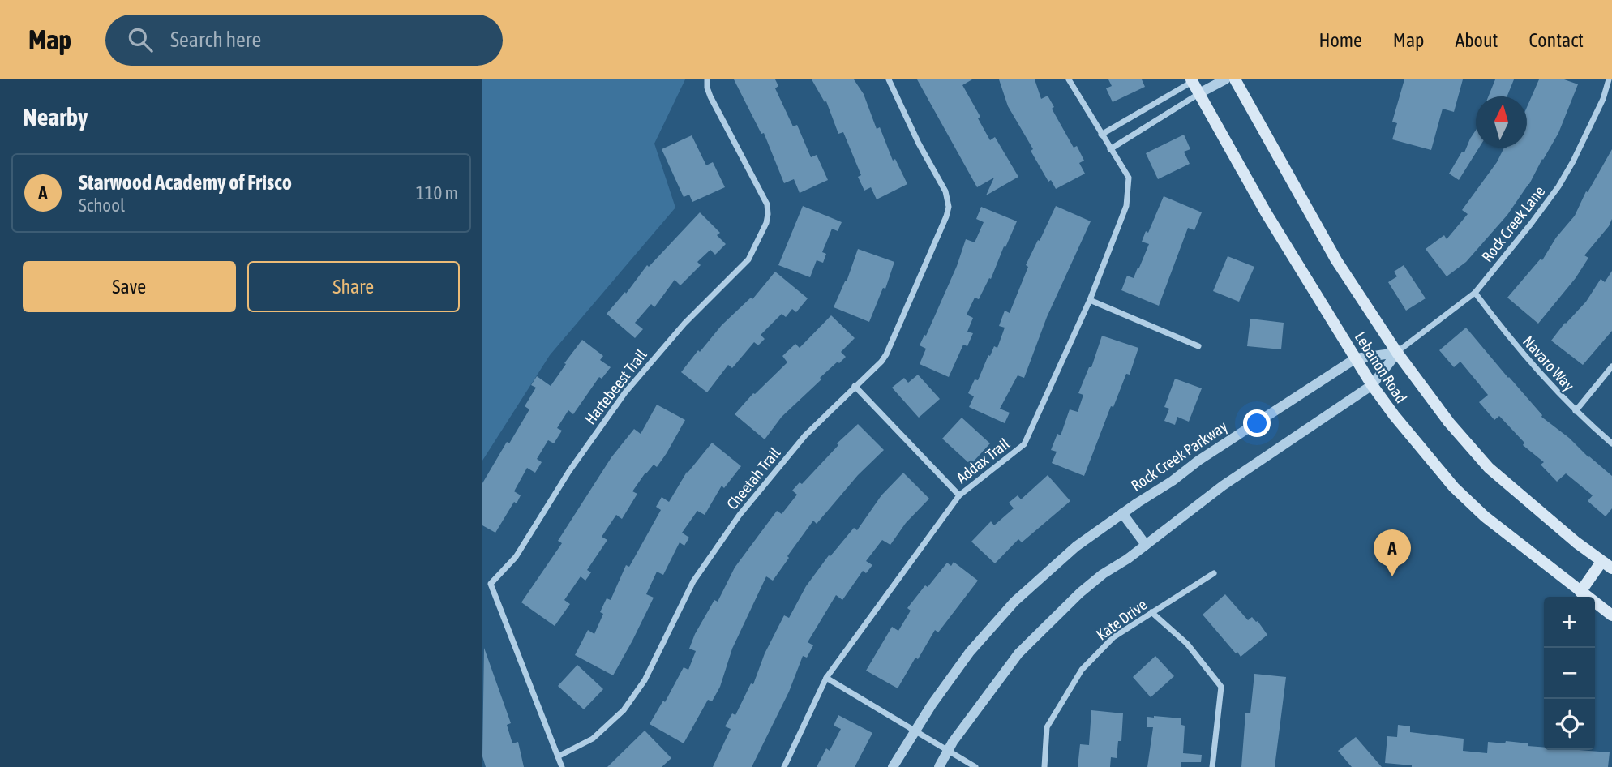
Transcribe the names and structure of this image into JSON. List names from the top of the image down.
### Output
{
  "streets": {
    "main road": ["Lebanon Road"],
    "street": [
      "Rock Creek Lane",
      "Navaro Way",
      "Hartebeest Trail",
      "Rock Creek Parkway",
      "Addax Trail",
      "Cheetah Trail",
      "Kate Drive"
    ]
  },
  "crossings": [
    ["Rock Creek Lane", "Navaro Way"],
    ["Rock Creek Lane", "Lebanon Road"],
    ["Rock Creek Lane", "Rock Creek Parkway"],
    ["Lebanon Road", "Rock Creek Parkway"],
    ["Hartebeest Trail", "Cheetah Trail"]
  ],
  "north": "top",
  "page": {
    "header": "Map",
    "search": "Search here",
    "nav": [
      "Home",
      "Map",
      "About",
      "Contact"
    ],
    "heading": "Nearby",
    "list": [
      {
        "mark": "A",
        "name": "Starwood Academy of Frisco",
        "note": "School",
        "value": "110 m"
      }
    ],
    "buttons": ["Save", "Share"],
    "pins": "A",
    "map_buttons": ["+", "−"]
  }
}
